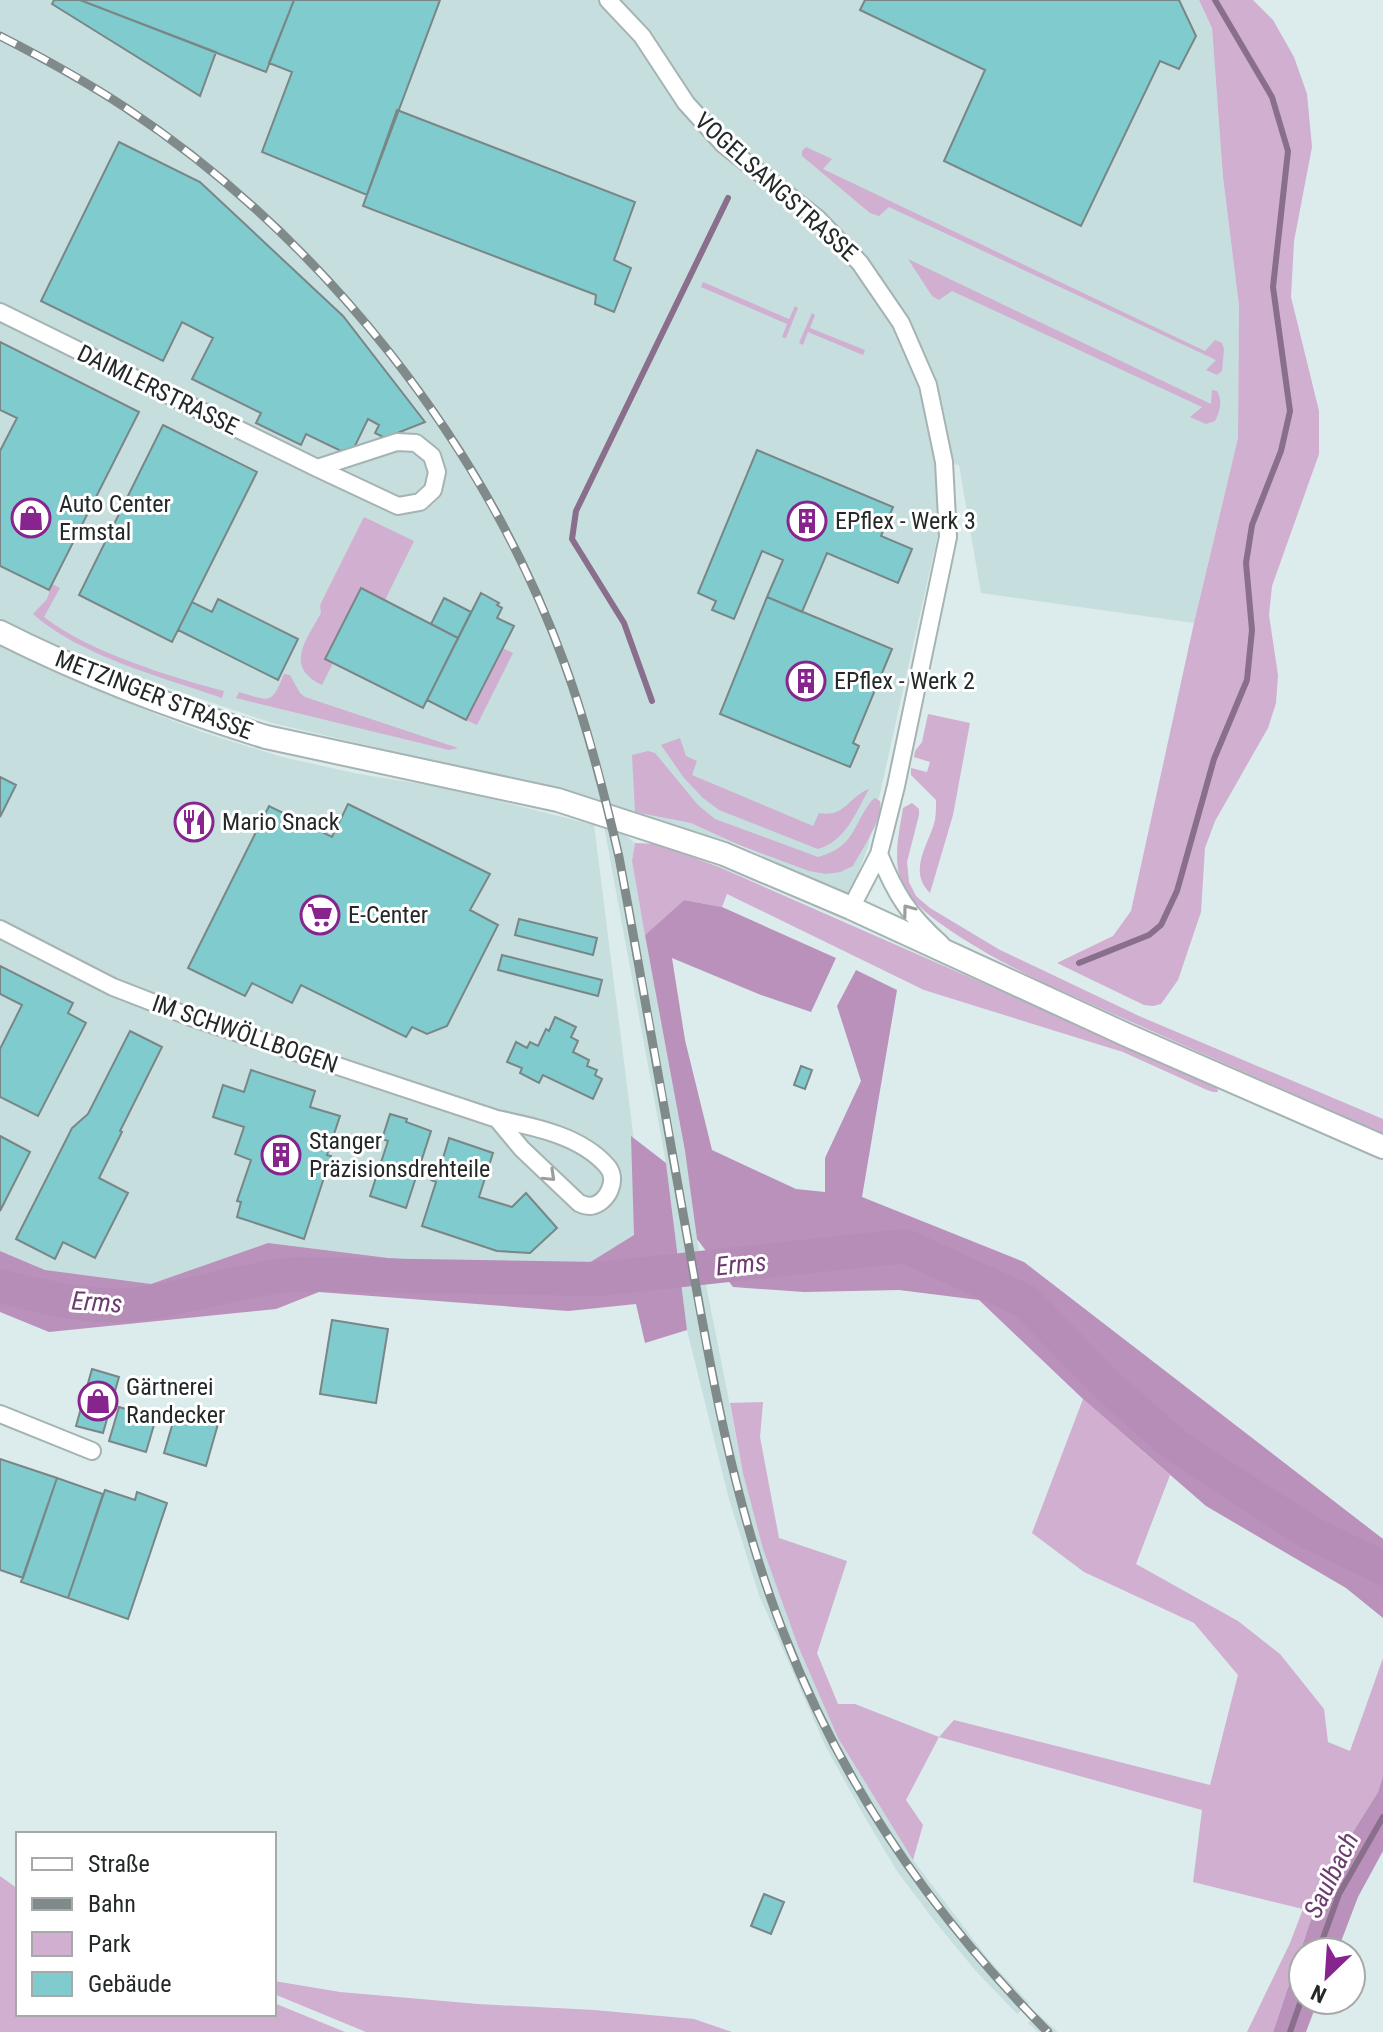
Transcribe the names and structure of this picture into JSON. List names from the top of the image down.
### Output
{
  "streets": {
    "street": [
      "VOGELSANGSTRASSE",
      "DAIMLERSTRASSE",
      "METZINGER STRASSE",
      "IM SCHWÖLLBOGEN"
    ]
  },
  "crossings": [
    ["VOGELSANGSTRASSE", "METZINGER STRASSE"]
  ],
  "water": ["Erms", "Saulbach"],
  "places": {
    "shop": ["Auto Center Ermstal", "Gärtnerei Randecker"],
    "building": ["EPflex - Werk 3", "EPflex - Werk 2", "Stanger Präzisionsdrehteile"],
    "restaurant": ["Mario Snack"],
    "supermarket": ["E-Center"]
  },
  "legend": [
    "Straße",
    "Bahn",
    "Park",
    "Gebäude"
  ],
  "north": "bottom left"
}
